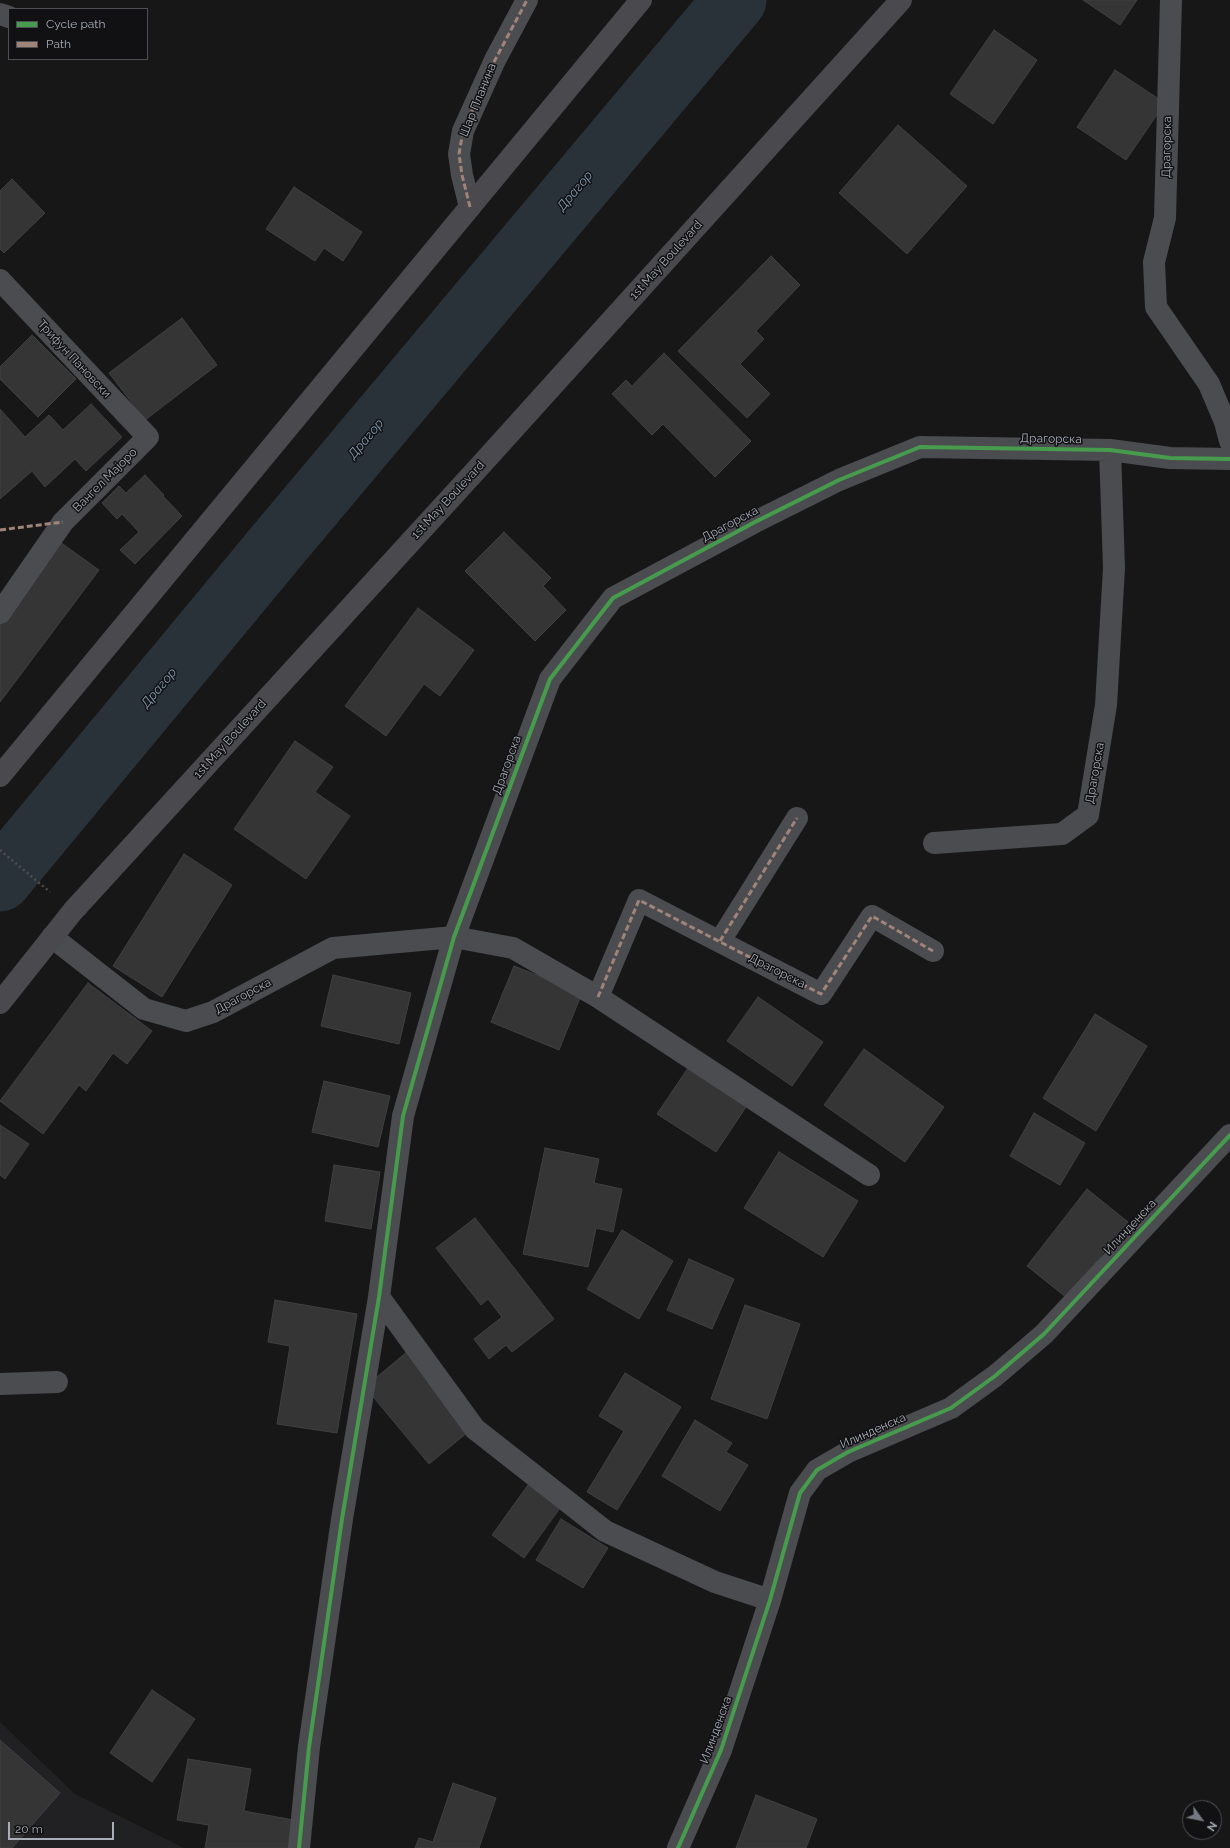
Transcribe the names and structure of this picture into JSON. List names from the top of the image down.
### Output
{
  "streets": {
    "main road": ["1st May Boulevard"],
    "street": [
      "Шар Планина",
      "Драгорска",
      "Трифун Пановски",
      "Вангел Мајоро",
      "Илинденска"
    ]
  },
  "crossings": [
    ["Драгорска", "1st May Boulevard"],
    ["Трифун Пановски", "Вангел Мајоро"]
  ],
  "water": ["Драгор"],
  "legend": ["Cycle path", "Path"],
  "scale_bar": "20 m",
  "north": "bottom right"
}
